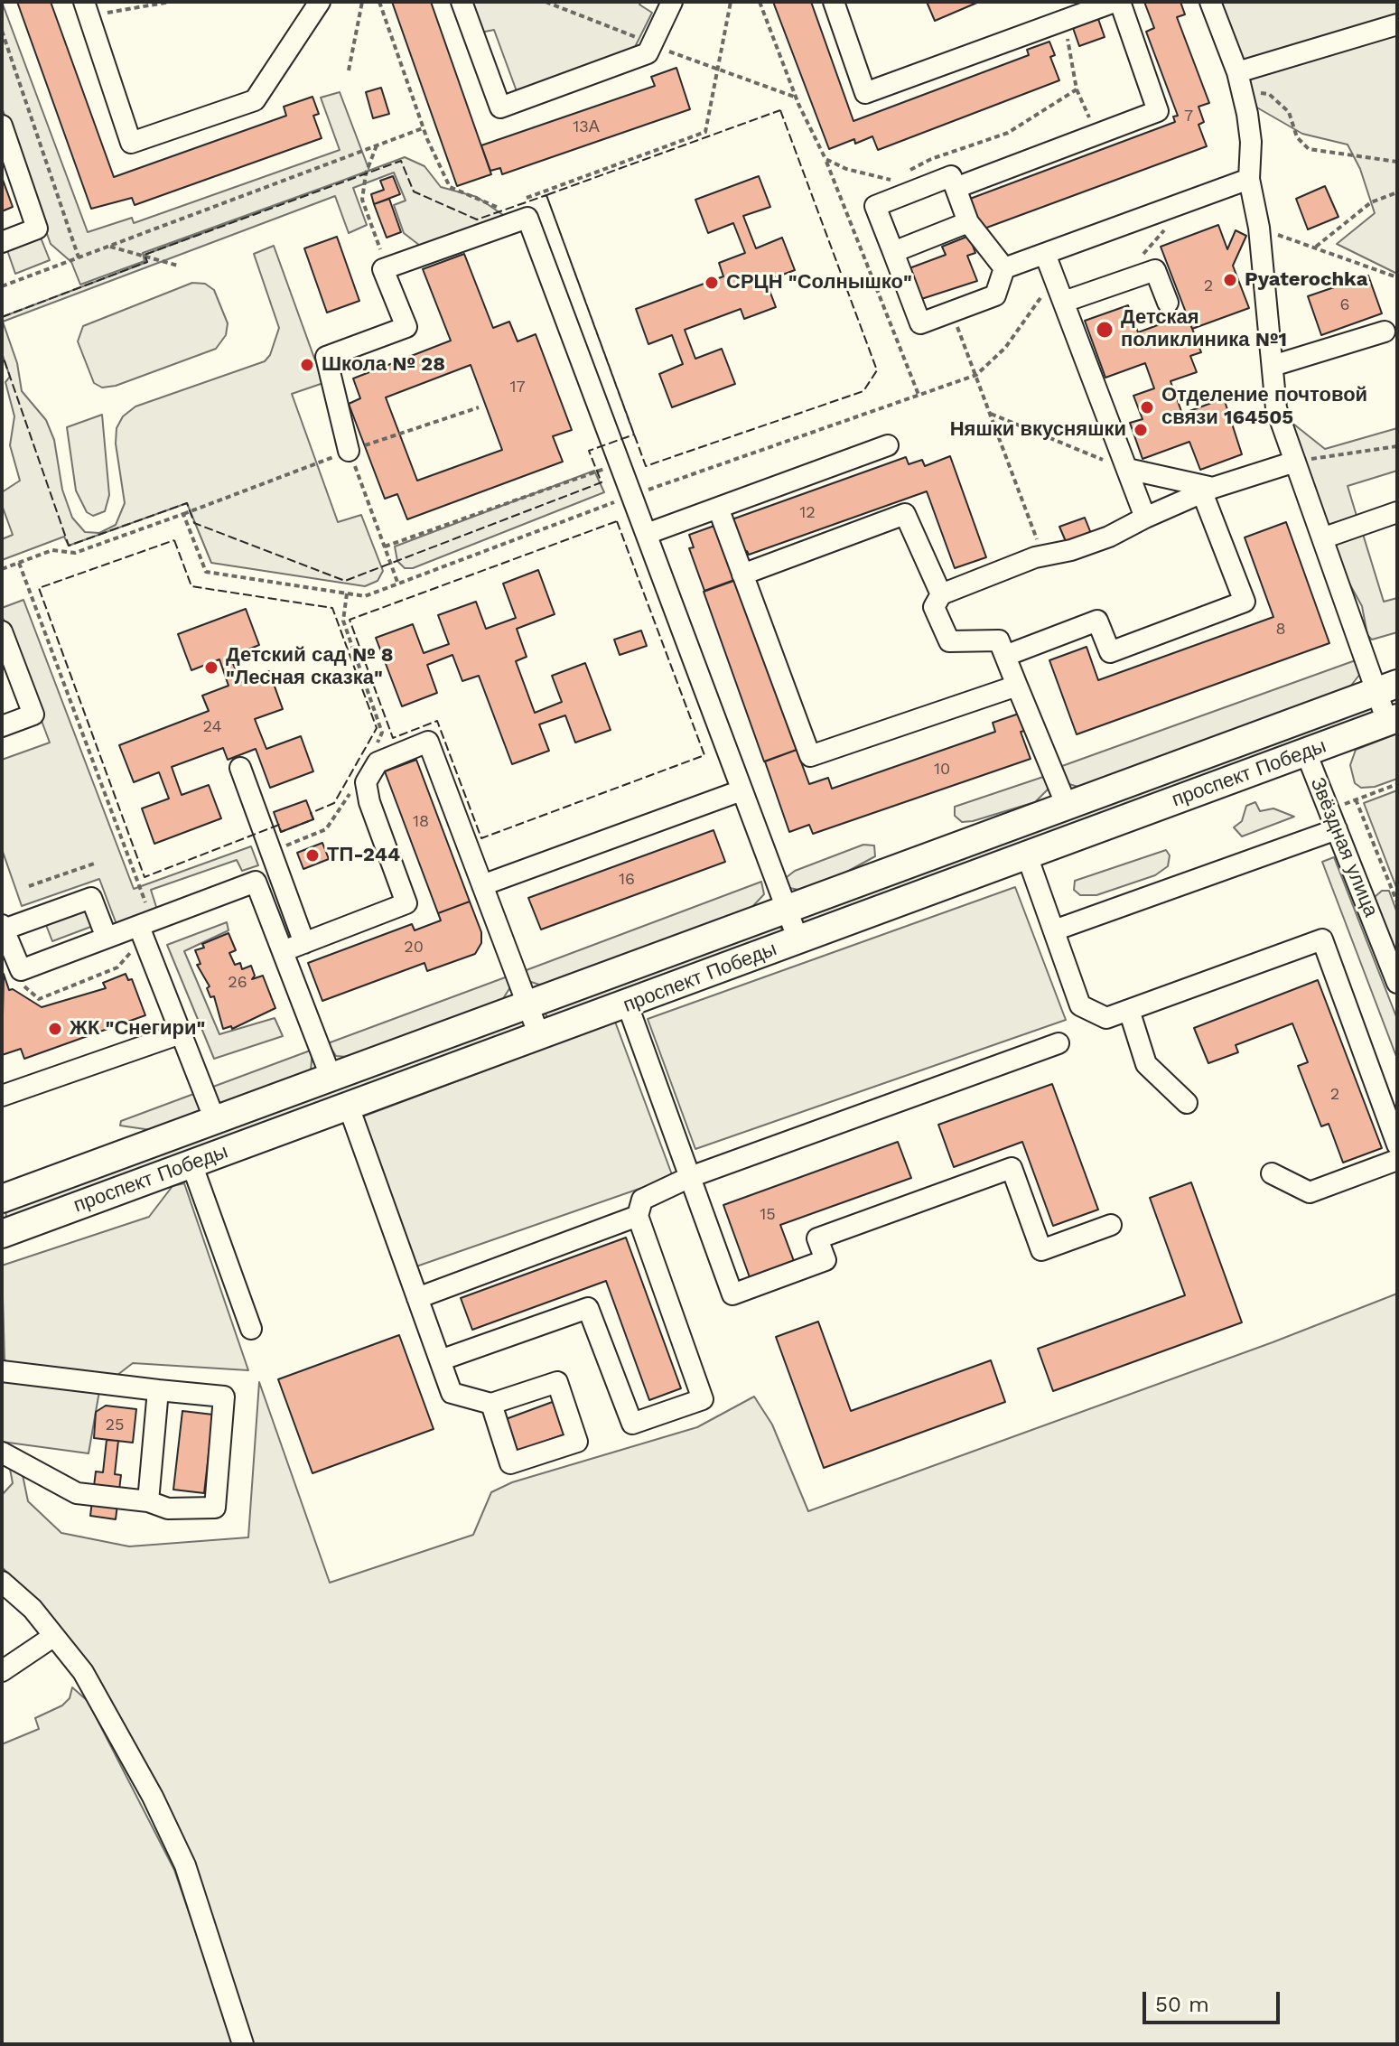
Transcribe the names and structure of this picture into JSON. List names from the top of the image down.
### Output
{
  "streets": {
    "main road": ["проспект Победы"],
    "street": ["Звёздная улица"]
  },
  "crossings": [
    ["проспект Победы", "Звёздная улица"]
  ],
  "places": [
    "Pyaterochka",
    "СРЦН \"Солнышко\"",
    "Детская поликлиника №1",
    "Школа № 28",
    "Отделение почтовой связи 164505",
    "Няшки вкусняшки",
    "Детский сад № 8 \"Лесная сказка\"",
    "ТП-244",
    "ЖК \"Снегири\""
  ],
  "house_numbers": [
    "7",
    "13А",
    "2",
    "6",
    "17",
    "12",
    "8",
    "24",
    "10",
    "18",
    "16",
    "20",
    "26",
    "2",
    "15",
    "25"
  ],
  "scale_bar": "50 m"
}
